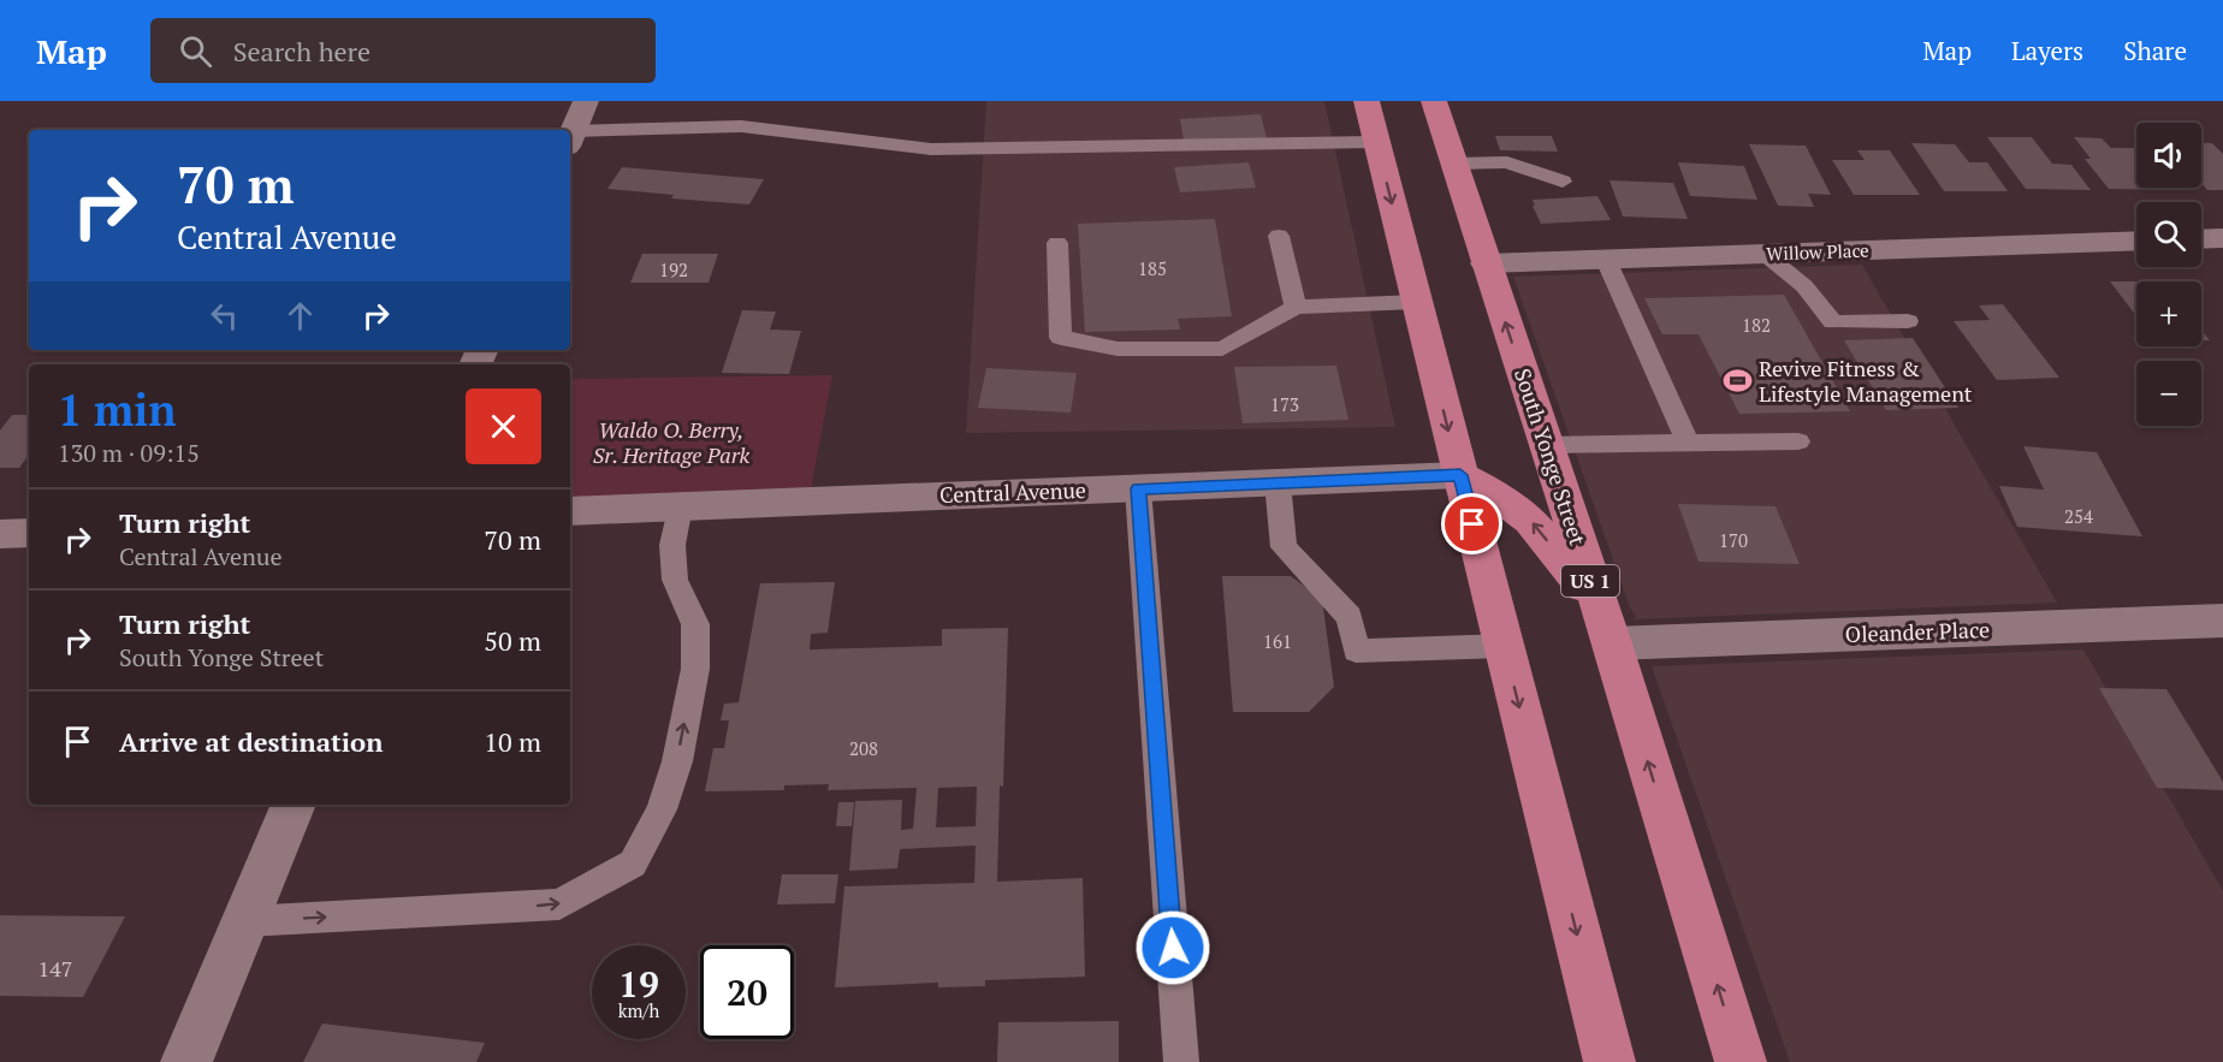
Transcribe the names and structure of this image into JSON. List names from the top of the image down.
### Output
{
  "streets": {
    "main road": ["South Yonge Street", "US 1"],
    "street": ["Willow Place", "Central Avenue", "Oleander Place"]
  },
  "crossings": [
    ["Willow Place", "South Yonge Street"],
    ["South Yonge Street", "Oleander Place"]
  ],
  "parks": ["Waldo O. Berry, Sr. Heritage Park"],
  "places": {
    "sports": ["Revive Fitness & Lifestyle Management"]
  },
  "house_numbers": [
    "185",
    "192",
    "182",
    "173",
    "254",
    "170",
    "161",
    "208",
    "147"
  ],
  "page": {
    "header": "Map",
    "search": "Search here",
    "nav": ["Map", "Layers", "Share"],
    "map_buttons": ["+", "−"],
    "turn": ["70 m", "Central Avenue"],
    "heading": ["1 min", "130 m · 09:15"],
    "list": [
      {
        "name": "Turn right",
        "note": "Central Avenue",
        "value": "70 m"
      },
      {
        "name": "Turn right",
        "note": "South Yonge Street",
        "value": "50 m"
      },
      {
        "name": "Arrive at destination",
        "value": "10 m"
      }
    ],
    "speed": "19 km/h",
    "limit": "20"
  }
}
